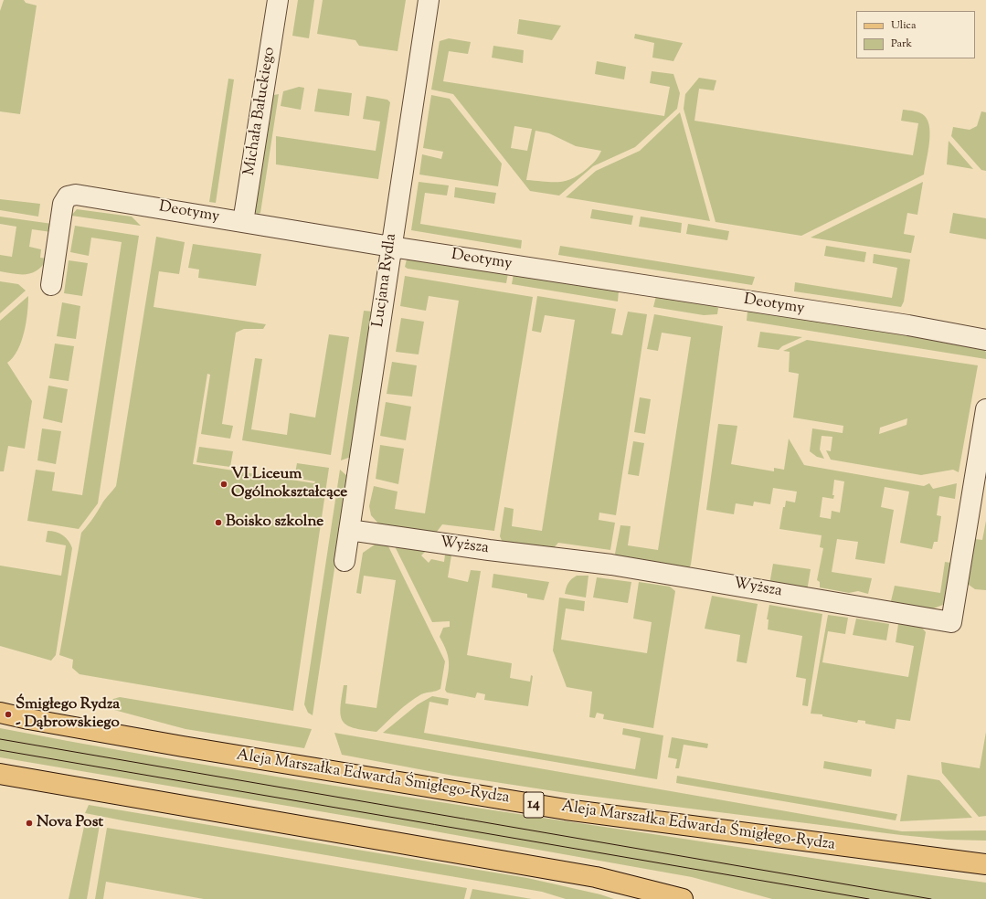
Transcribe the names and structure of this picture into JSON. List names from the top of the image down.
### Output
{
  "streets": {
    "main road": ["Aleja Marszałka Edwarda Śmigłego-Rydza", "14"],
    "street": [
      "Michała Bałuckiego",
      "Deotymy",
      "Lucjana Rydla",
      "Wyższa"
    ]
  },
  "crossings": [
    ["Michała Bałuckiego", "Deotymy"],
    ["Deotymy", "Lucjana Rydla"],
    ["Lucjana Rydla", "Wyższa"]
  ],
  "places": [
    "VI Liceum Ogólnokształcące",
    "Boisko szkolne",
    "Śmigłego Rydza - Dąbrowskiego",
    "Nova Post"
  ],
  "legend": ["Ulica", "Park"]
}
